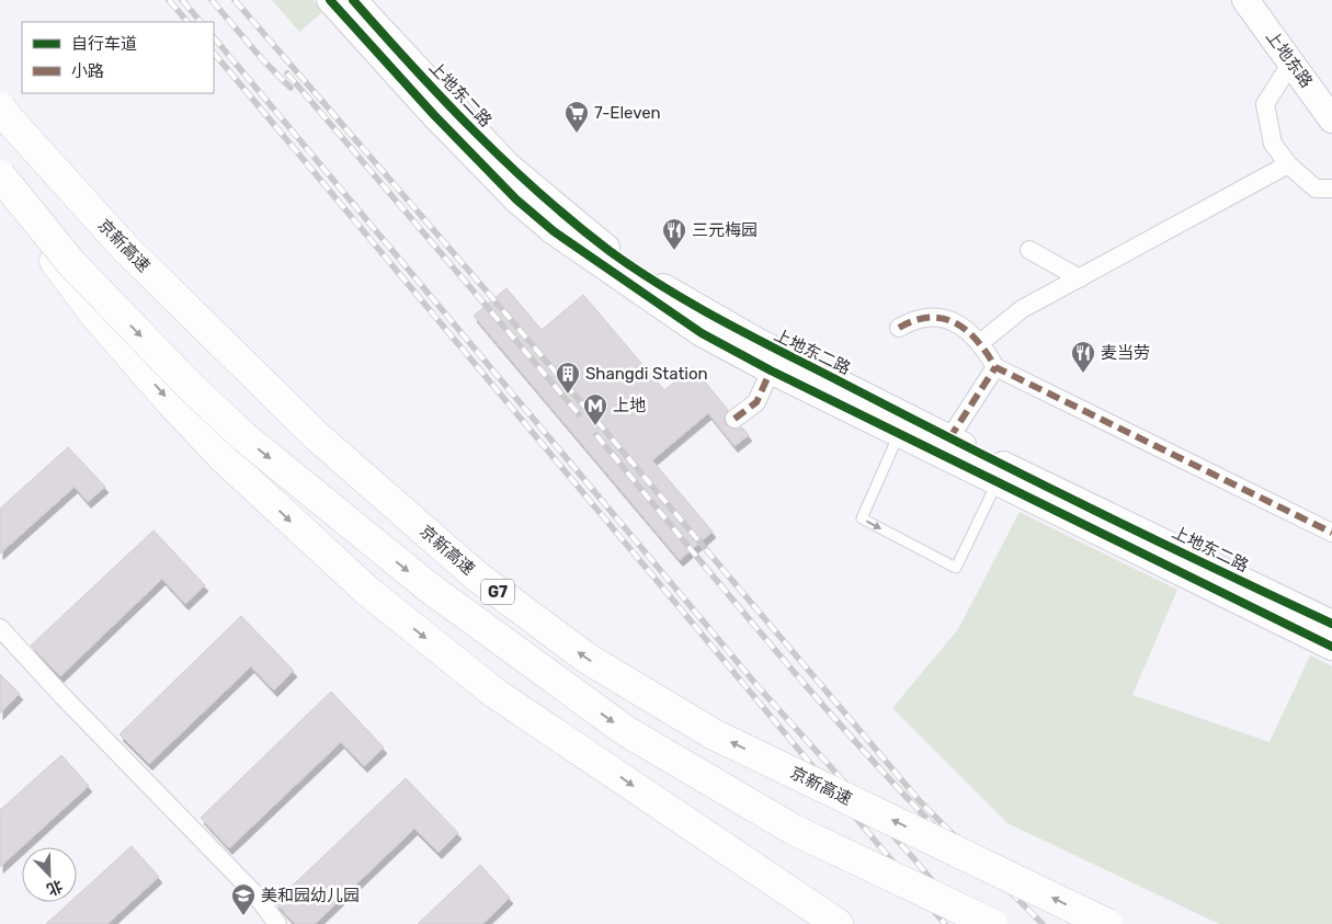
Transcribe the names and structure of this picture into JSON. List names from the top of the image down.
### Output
{
  "streets": {
    "highway": ["京新高速", "G7"],
    "street": ["上地东路", "上地东二路"]
  },
  "places": {
    "supermarket": ["7-Eleven"],
    "restaurant": ["三元梅园", "麦当劳"],
    "building": ["Shangdi Station"],
    "metro station": ["上地"],
    "school or university": ["美和园幼儿园"]
  },
  "legend": ["自行车道", "小路"],
  "north": "bottom right"
}
